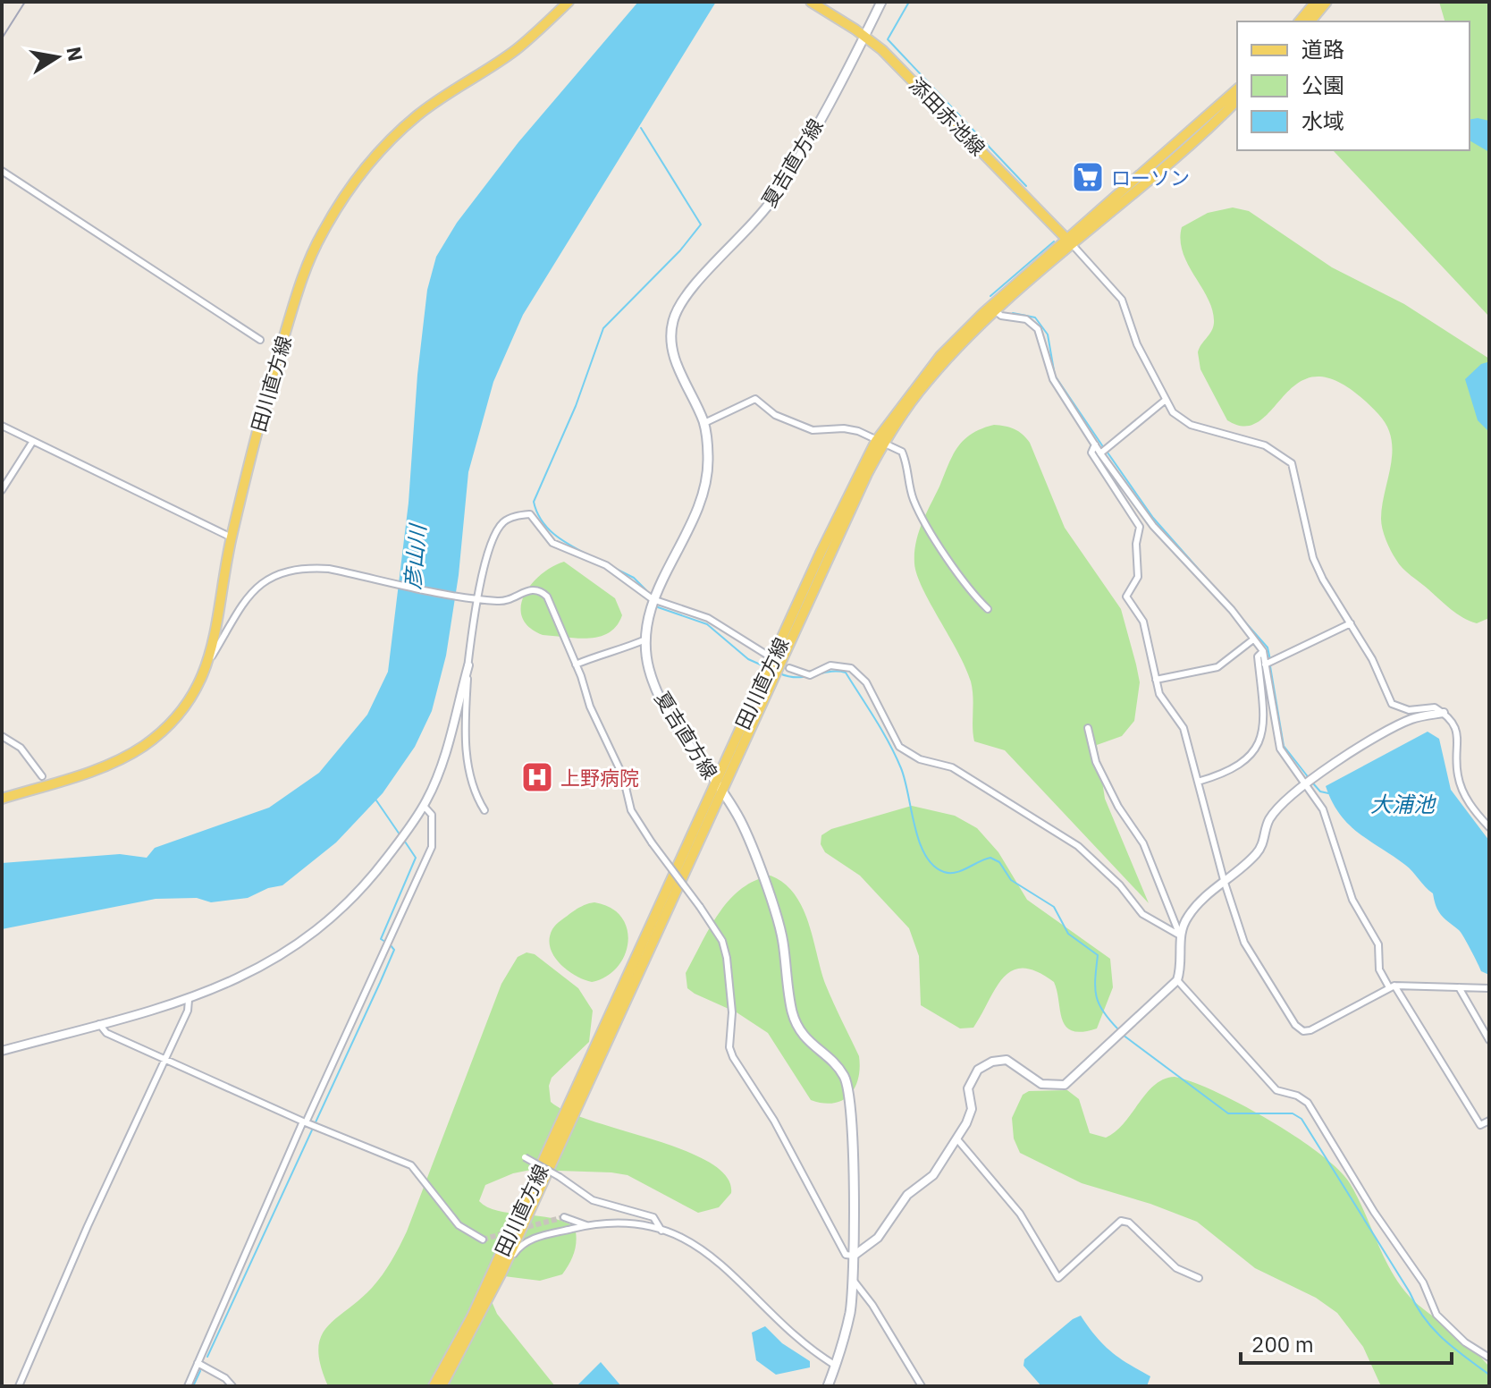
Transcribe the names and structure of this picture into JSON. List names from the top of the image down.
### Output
{
  "streets": {
    "main road": ["添田赤池線", "夏吉直方線", "田川直方線"]
  },
  "crossings": [
    ["添田赤池線", "夏吉直方線"],
    ["添田赤池線", "田川直方線"],
    ["夏吉直方線", "田川直方線"]
  ],
  "water": ["彦山川", "大浦池"],
  "places": {
    "supermarket": ["ローソン"],
    "hospital": ["上野病院"]
  },
  "legend": ["道路", "公園", "水域"],
  "scale_bar": "200 m",
  "north": "right"
}
